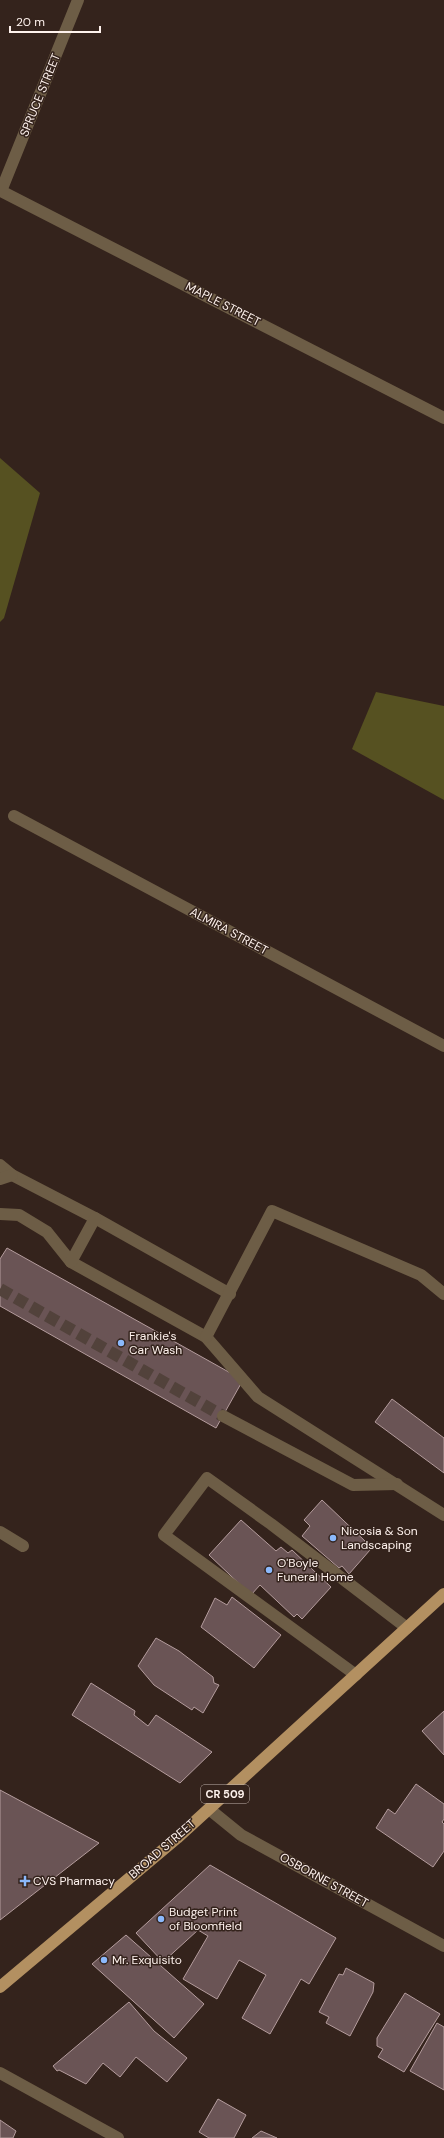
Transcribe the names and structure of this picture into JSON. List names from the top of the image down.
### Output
{
  "streets": {
    "main road": ["CR 509", "BROAD STREET"],
    "street": [
      "SPRUCE STREET",
      "MAPLE STREET",
      "ALMIRA STREET",
      "OSBORNE STREET"
    ]
  },
  "crossings": [
    ["SPRUCE STREET", "MAPLE STREET"],
    ["BROAD STREET", "OSBORNE STREET"]
  ],
  "places": {
    "other": [
      "Frankie's Car Wash",
      "Nicosia & Son Landscaping",
      "O'Boyle Funeral Home",
      "Budget Print of Bloomfield",
      "Mr. Exquisito"
    ],
    "health": ["CVS Pharmacy"]
  },
  "scale_bar": "20 m"
}
